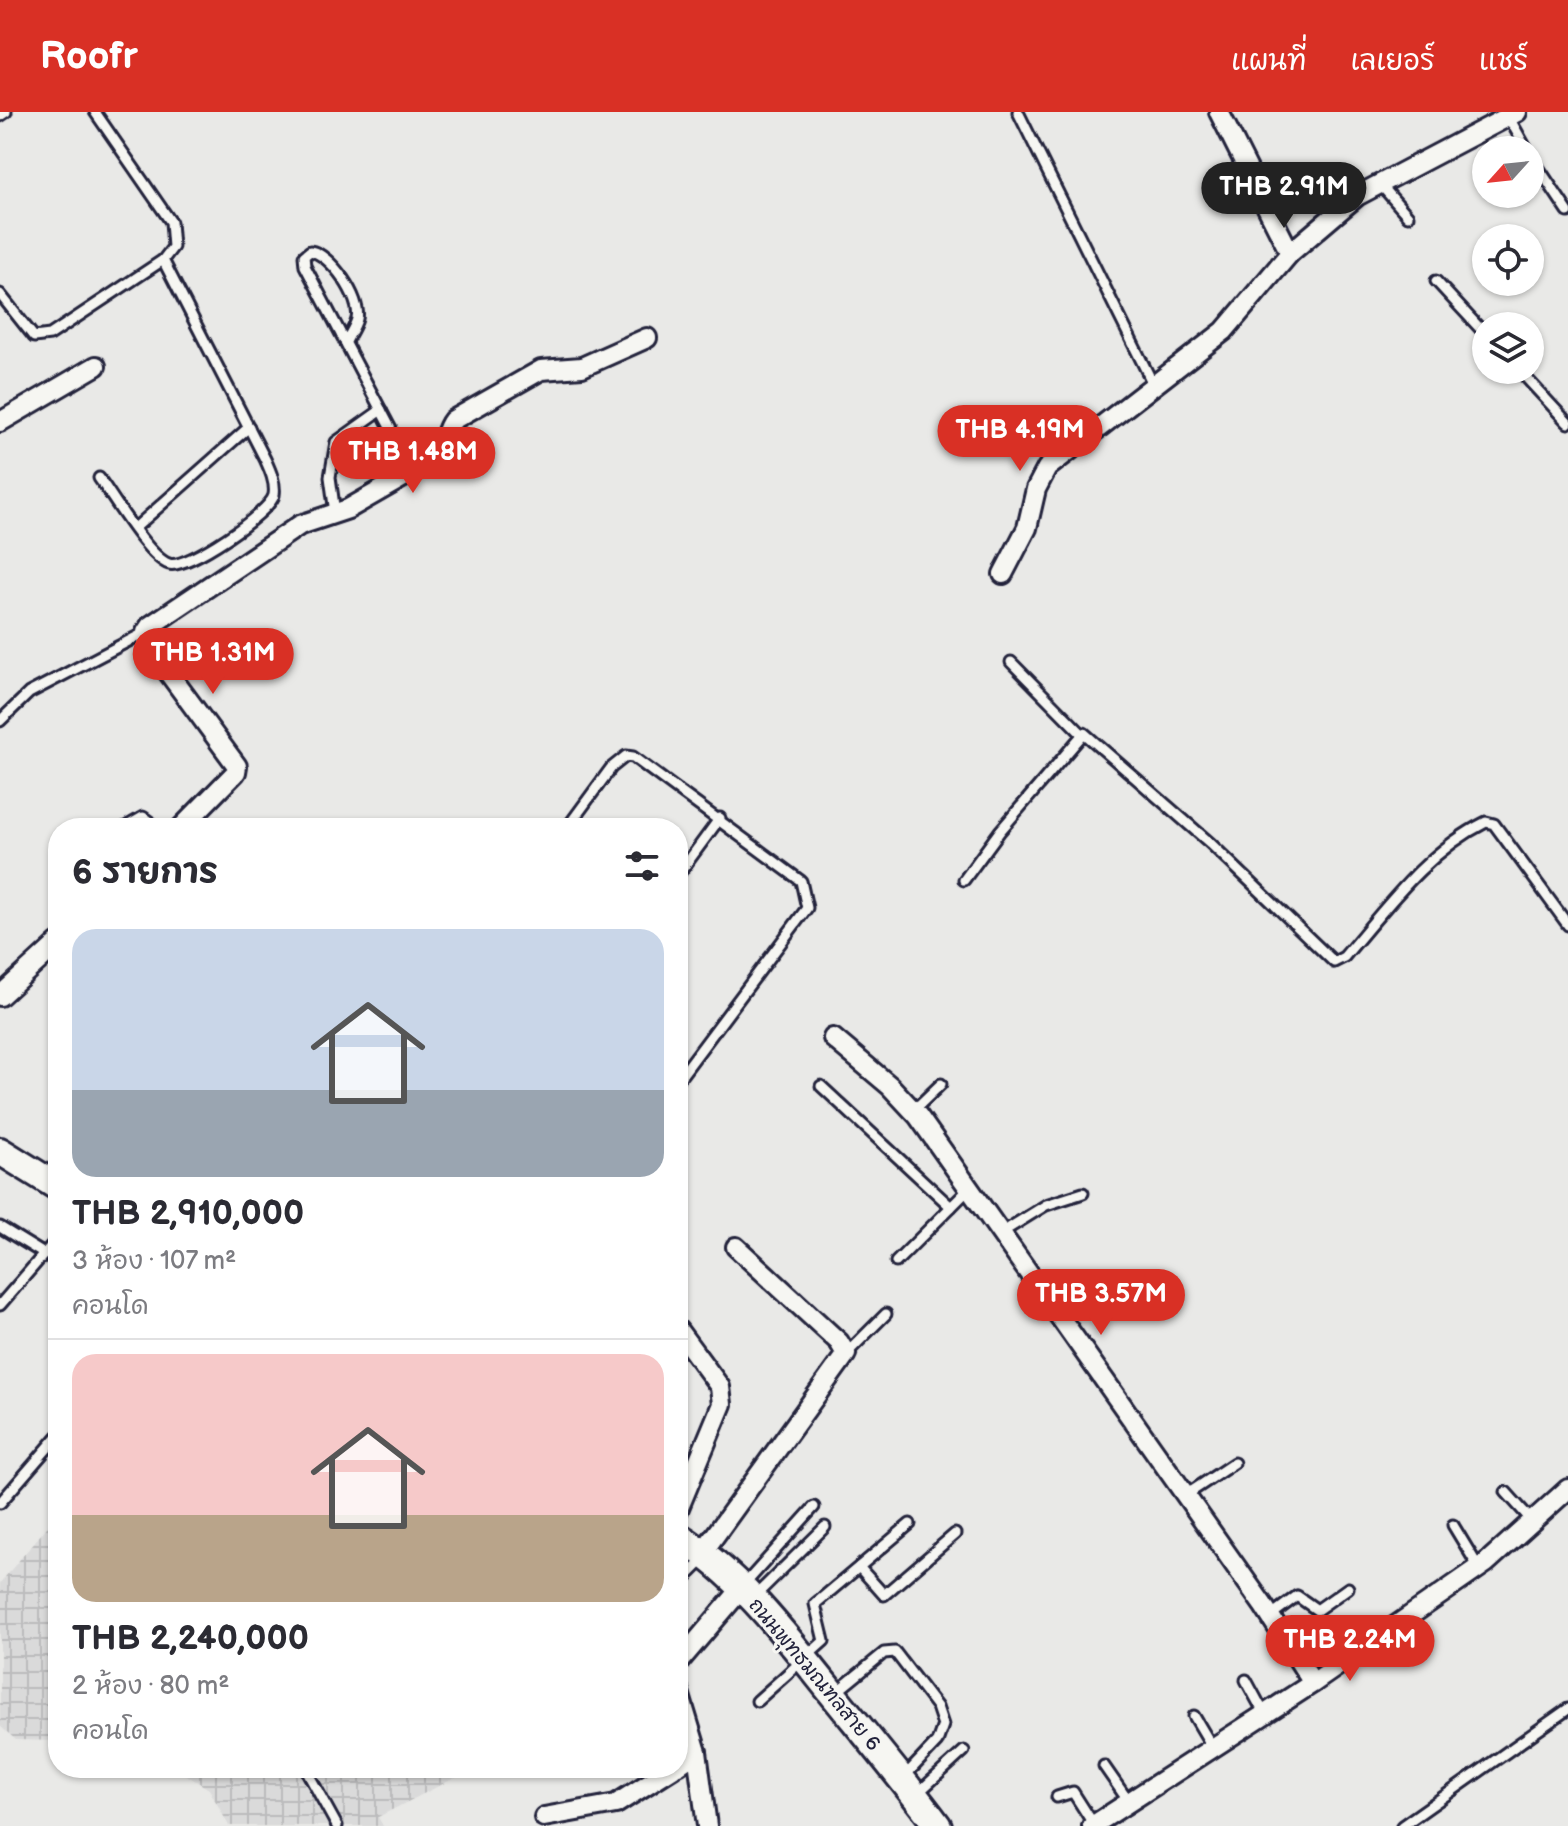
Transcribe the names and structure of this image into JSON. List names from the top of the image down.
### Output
{
  "streets": {
    "main road": ["ถนนพุทธมณฑลสาย 6"]
  },
  "north": "bottom left",
  "page": {
    "header": "Roofr",
    "nav": ["แผนที่", "เลเยอร์", "แชร์"],
    "price": [
      "THB 2.91M",
      "THB 4.19M",
      "THB 1.48M",
      "THB 1.31M",
      "THB 3.57M",
      "THB 2.24M"
    ],
    "heading": "6 รายการ",
    "list": [
      {
        "name": "THB 2,910,000",
        "note": "3 ห้อง · 107 m² · คอนโด"
      },
      {
        "name": "THB 2,240,000",
        "note": "2 ห้อง · 80 m² · คอนโด"
      }
    ]
  }
}
